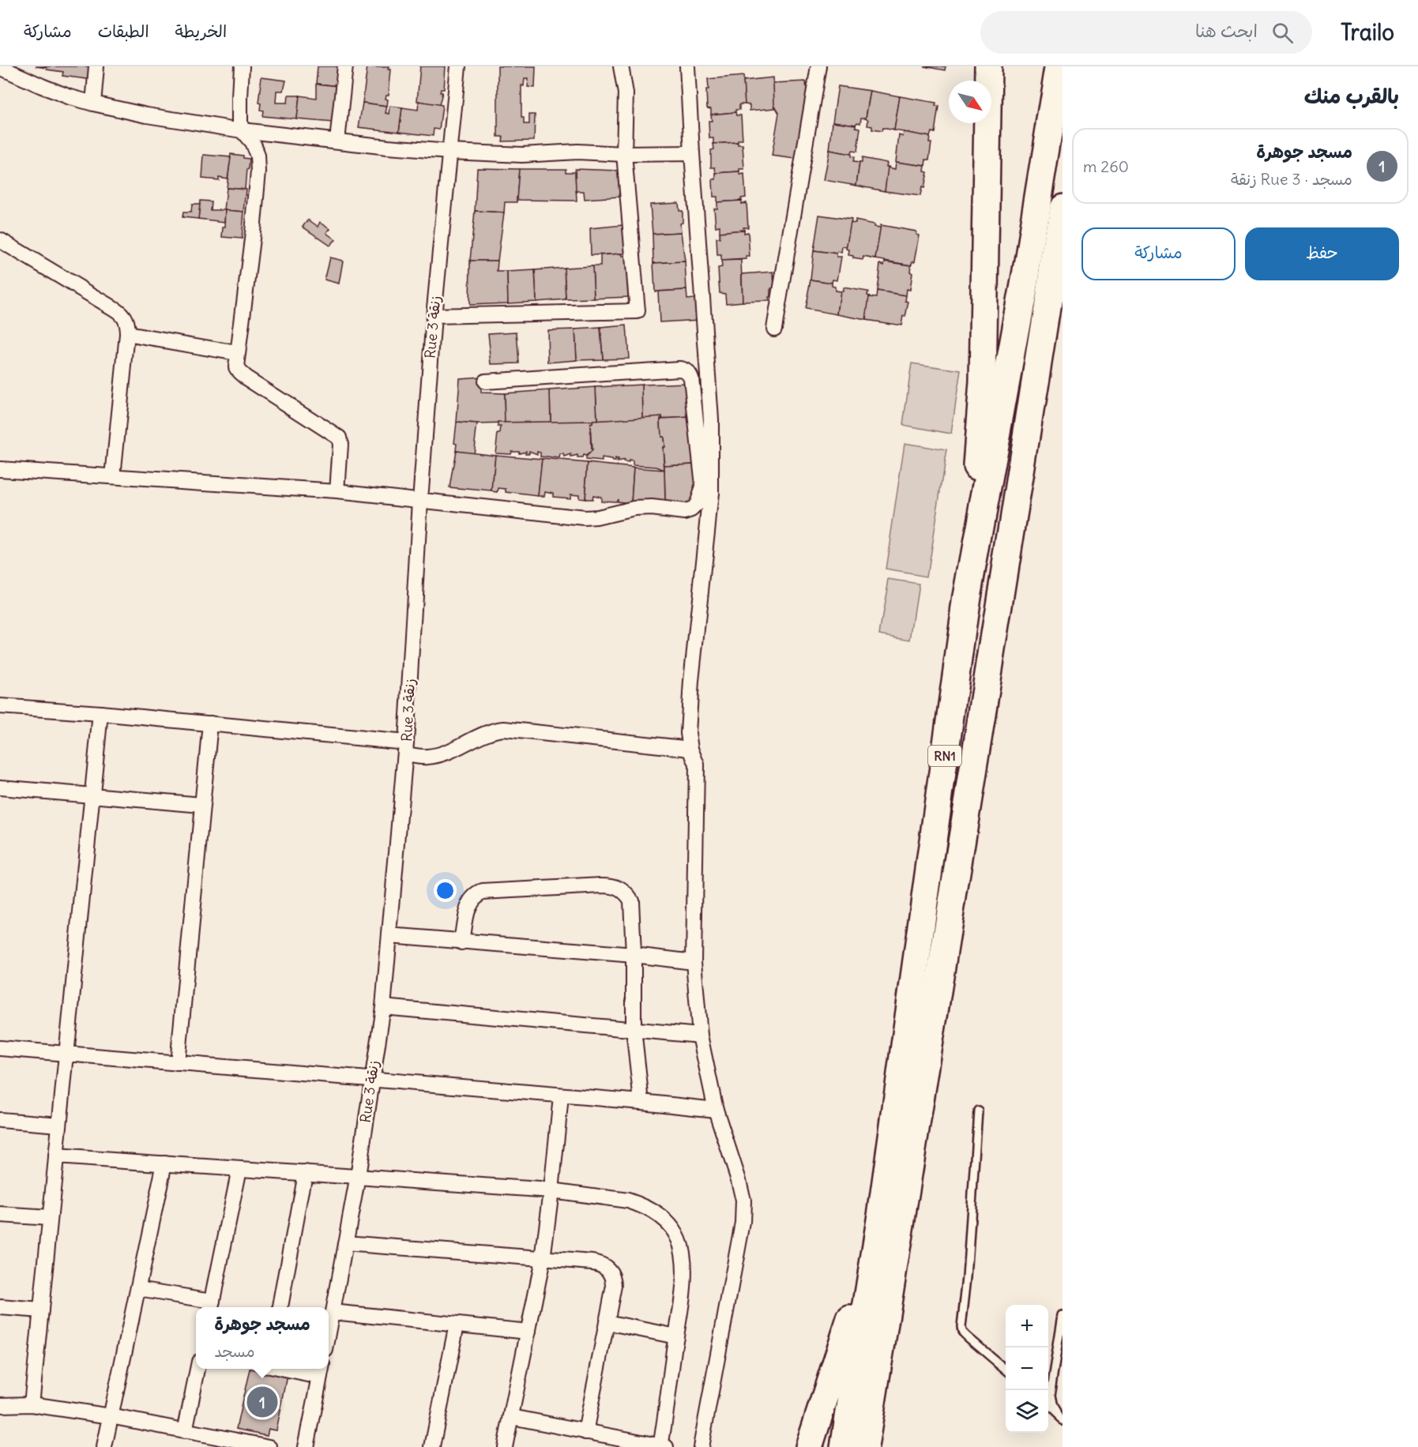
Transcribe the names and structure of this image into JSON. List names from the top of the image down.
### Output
{
  "streets": {
    "highway": ["RN1"],
    "street": ["Rue 3 زنقة"]
  },
  "north": "bottom right",
  "page": {
    "header": "Trailo",
    "search": "ابحث هنا",
    "nav": ["الخريطة", "الطبقات", "مشاركة"],
    "heading": "بالقرب منك",
    "list": [
      {
        "mark": "1",
        "name": "مسجد جوهرة",
        "note": "مسجد · Rue 3 زنقة",
        "value": "260 m"
      }
    ],
    "buttons": ["حفظ", "مشاركة"],
    "map_buttons": ["+", "−"],
    "popup": ["مسجد جوهرة", "مسجد"],
    "pins": "1"
  }
}
